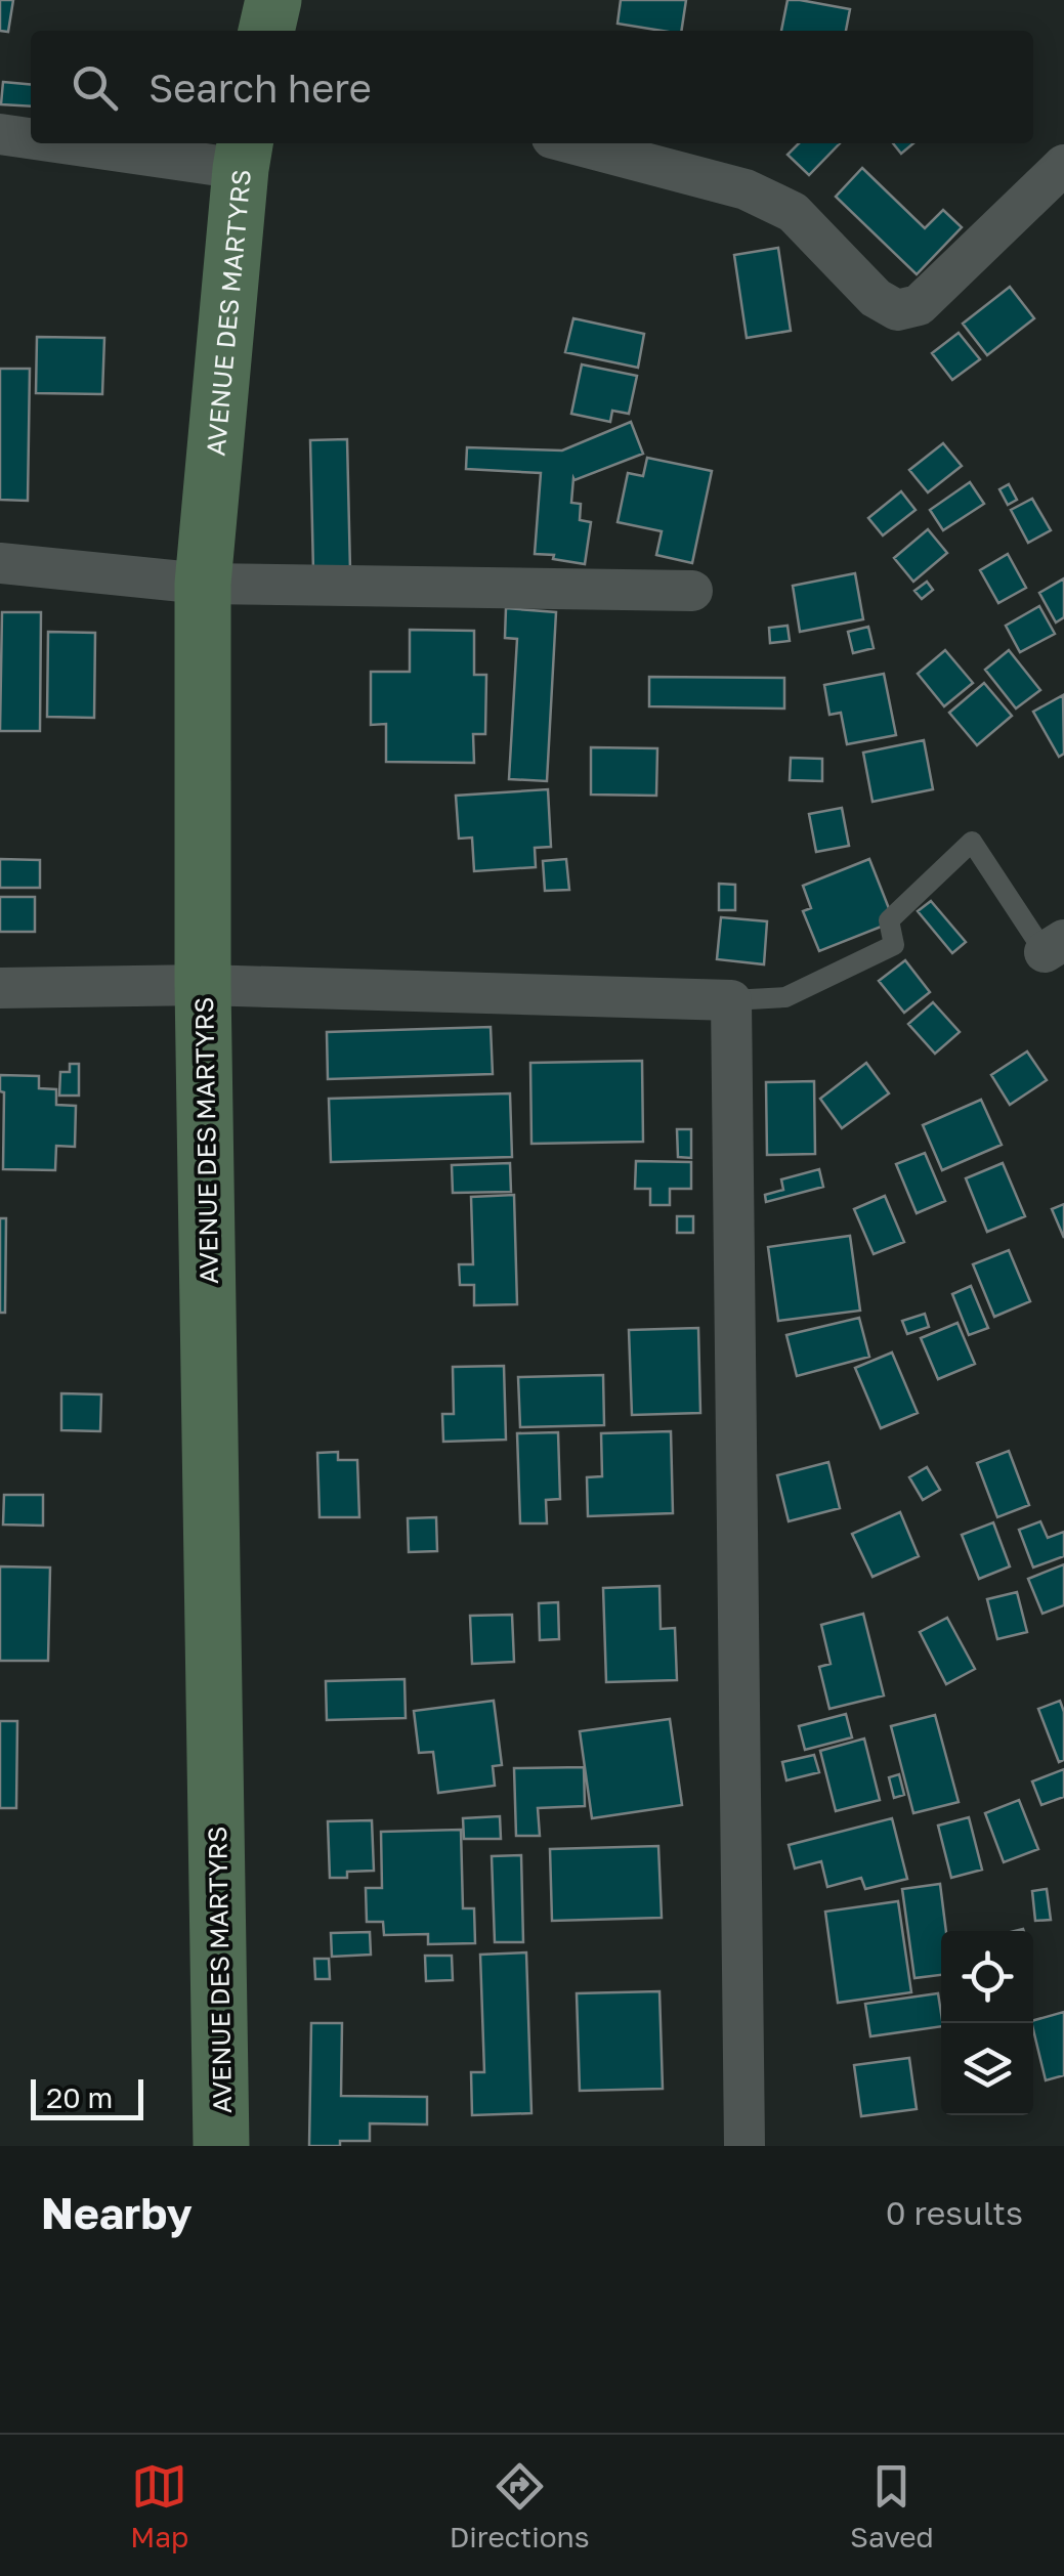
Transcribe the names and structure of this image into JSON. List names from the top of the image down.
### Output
{
  "streets": {
    "main road": ["AVENUE DES MARTYRS"]
  },
  "scale_bar": "20 m",
  "page": {
    "search": "Search here",
    "scale": "20 m",
    "heading": ["Nearby", "0 results"],
    "nav": ["Map", "Directions", "Saved"]
  }
}
